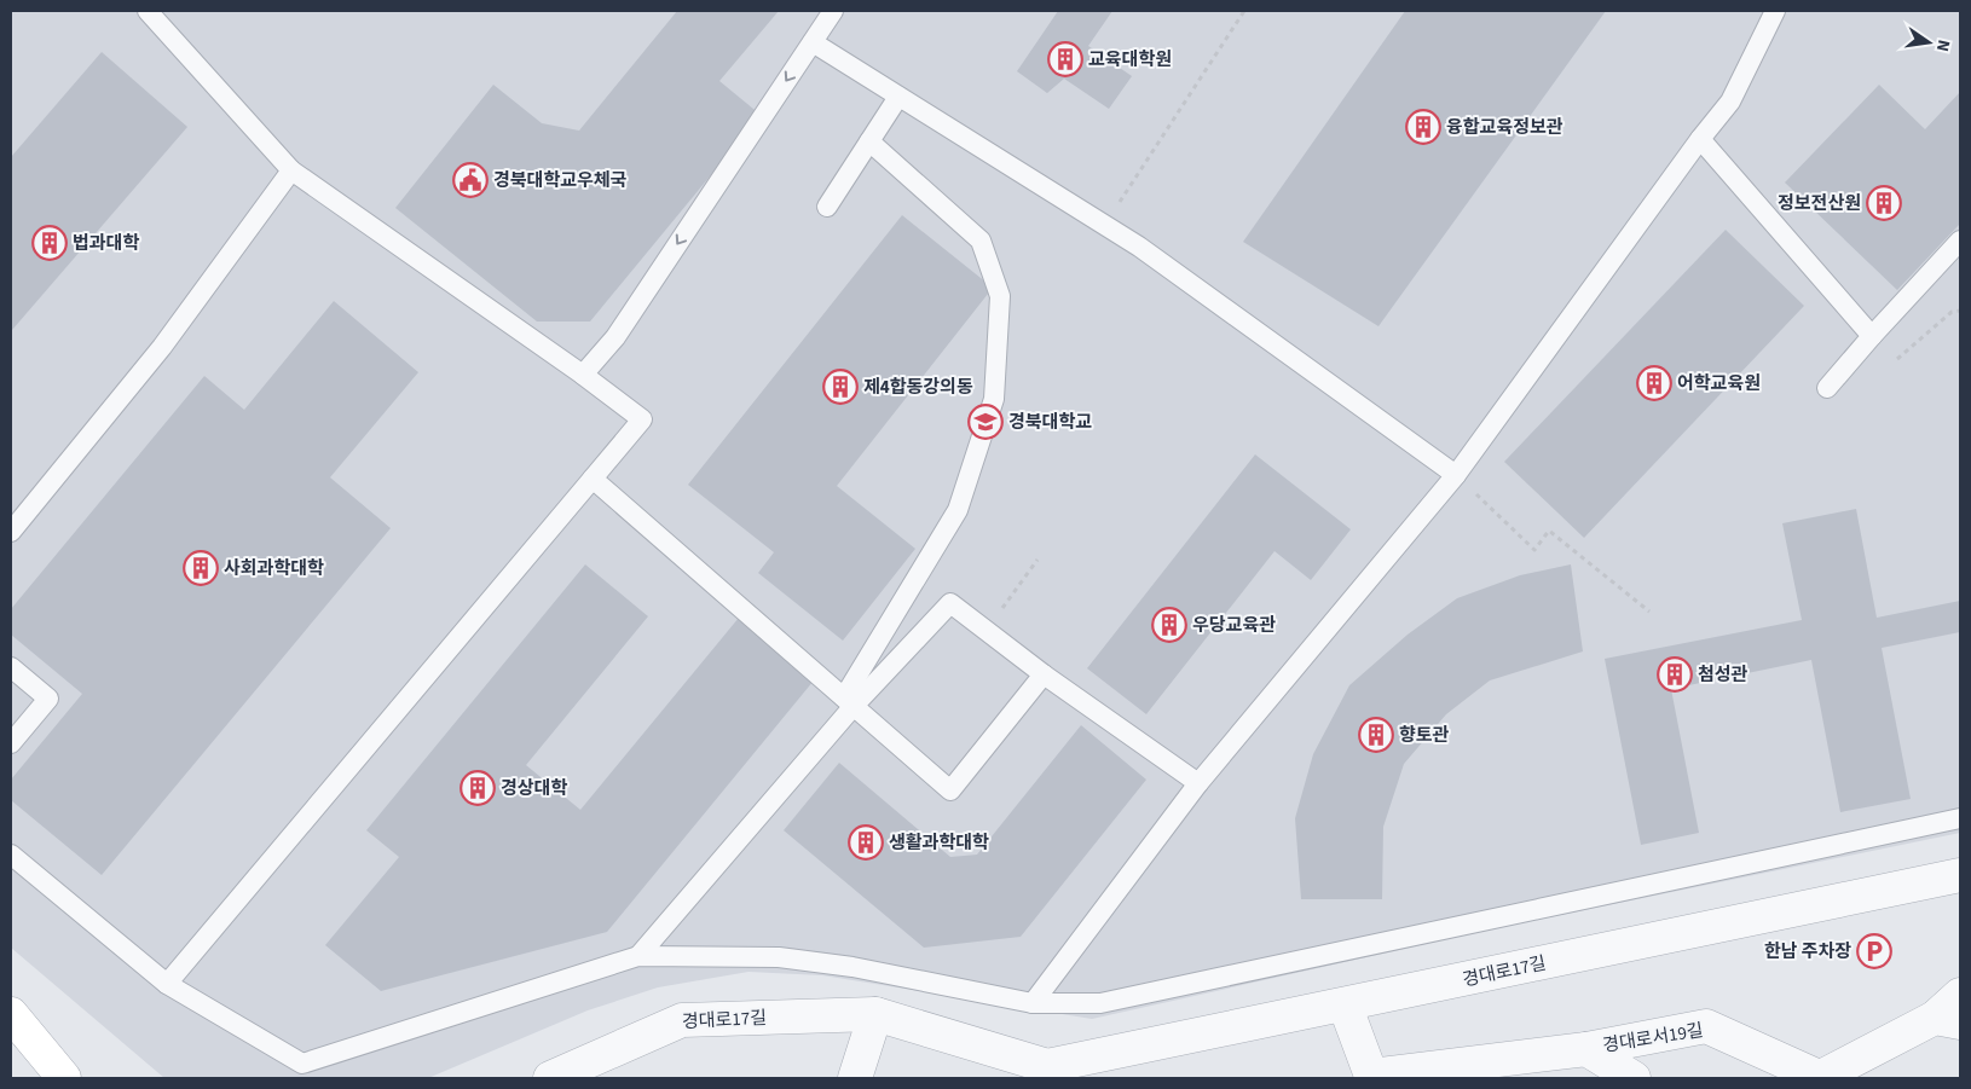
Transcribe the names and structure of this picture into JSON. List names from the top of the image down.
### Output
{
  "streets": {
    "street": ["경대로17길", "경대로서19길"]
  },
  "places": {
    "building": [
      "교육대학원",
      "융합교육정보관",
      "정보전산원",
      "법과대학",
      "어학교육원",
      "제4합동강의동",
      "사회과학대학",
      "우당교육관",
      "첨성관",
      "향토관",
      "경상대학",
      "생활과학대학"
    ],
    "public building": ["경북대학교우체국"],
    "school or university": ["경북대학교"],
    "parking": ["한남 주차장"]
  },
  "north": "right"
}
